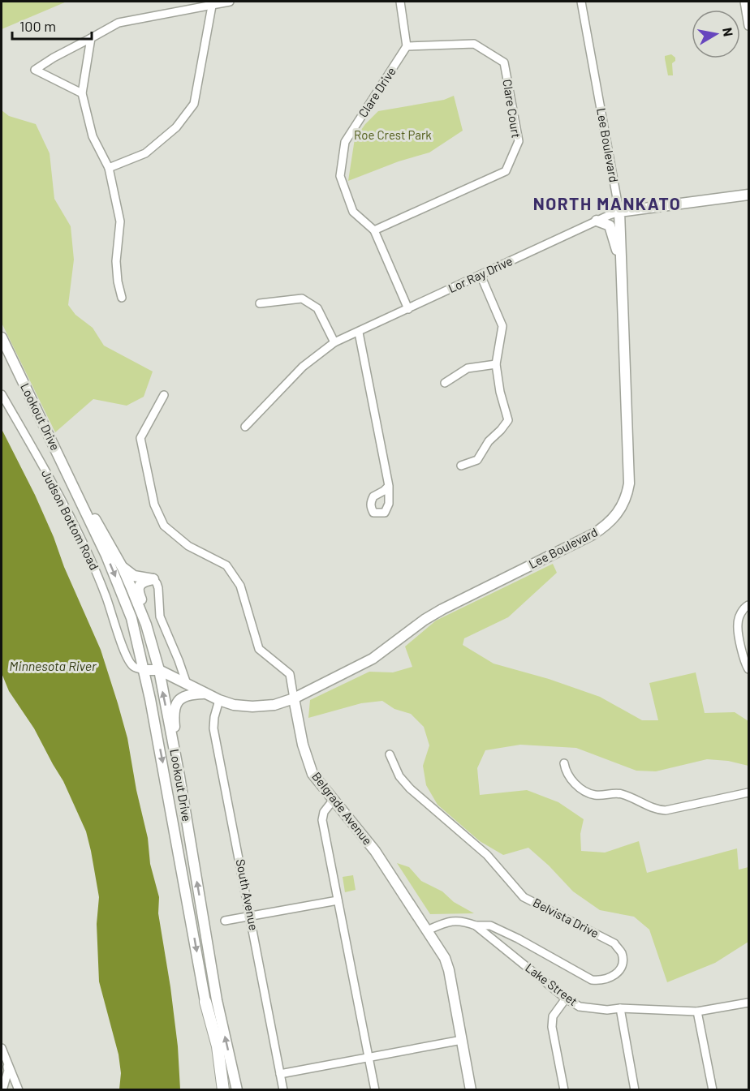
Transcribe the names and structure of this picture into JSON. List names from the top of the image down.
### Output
{
  "streets": {
    "main road": [
      "Lee Boulevard",
      "Lor Ray Drive",
      "Lookout Drive",
      "Belgrade Avenue"
    ],
    "street": [
      "Clare Drive",
      "Clare Court",
      "Judson Bottom Road",
      "South Avenue",
      "Belvista Drive",
      "Lake Street"
    ]
  },
  "crossings": [
    ["Clare Drive", "Clare Court"],
    ["Clare Drive", "Lor Ray Drive"],
    ["Lee Boulevard", "Lor Ray Drive"],
    ["Lee Boulevard", "Lookout Drive"],
    ["Lee Boulevard", "Judson Bottom Road"],
    ["Lee Boulevard", "Belgrade Avenue"],
    ["Lee Boulevard", "South Avenue"],
    ["Lookout Drive", "Judson Bottom Road"],
    ["Belvista Drive", "Lake Street"]
  ],
  "districts": ["NORTH MANKATO"],
  "water": ["Minnesota River"],
  "parks": ["Roe Crest Park"],
  "scale_bar": "100 m",
  "north": "right"
}
